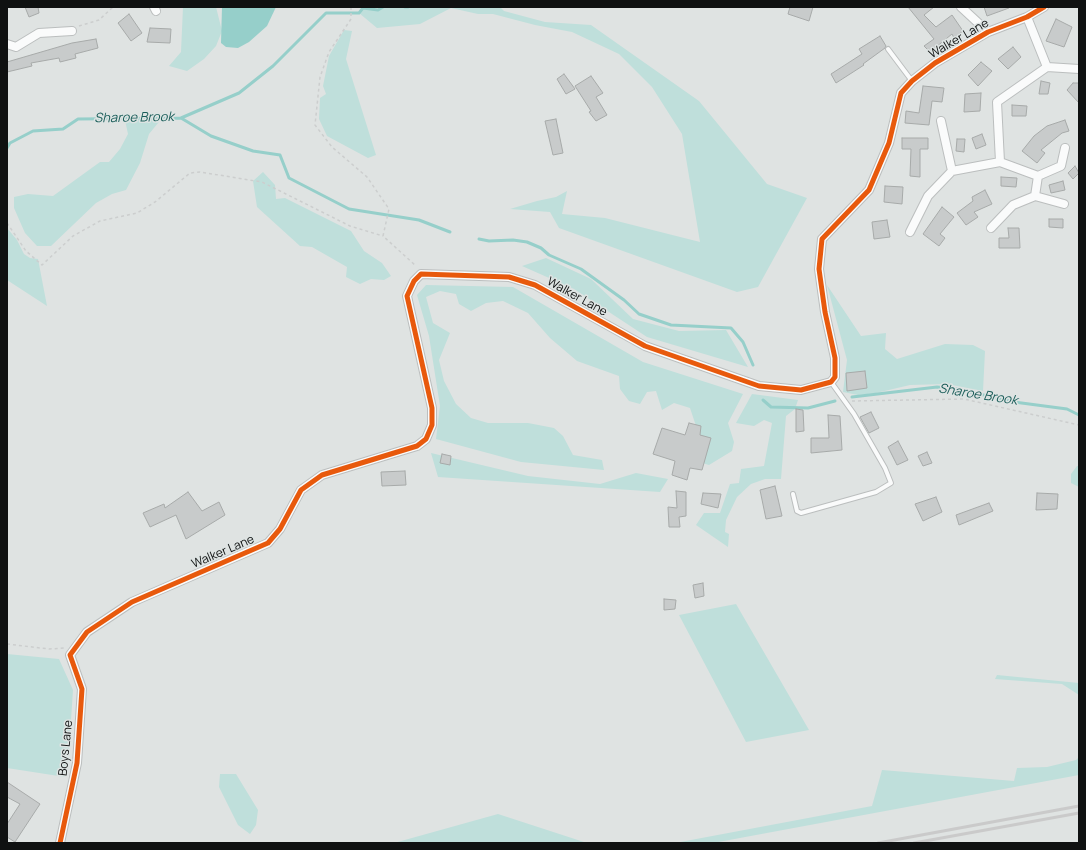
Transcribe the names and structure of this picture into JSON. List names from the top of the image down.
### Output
{
  "streets": {
    "street": ["Walker Lane", "Boys Lane"]
  },
  "crossings": [
    ["Walker Lane", "Boys Lane"]
  ],
  "water": ["Sharoe Brook"]
}
